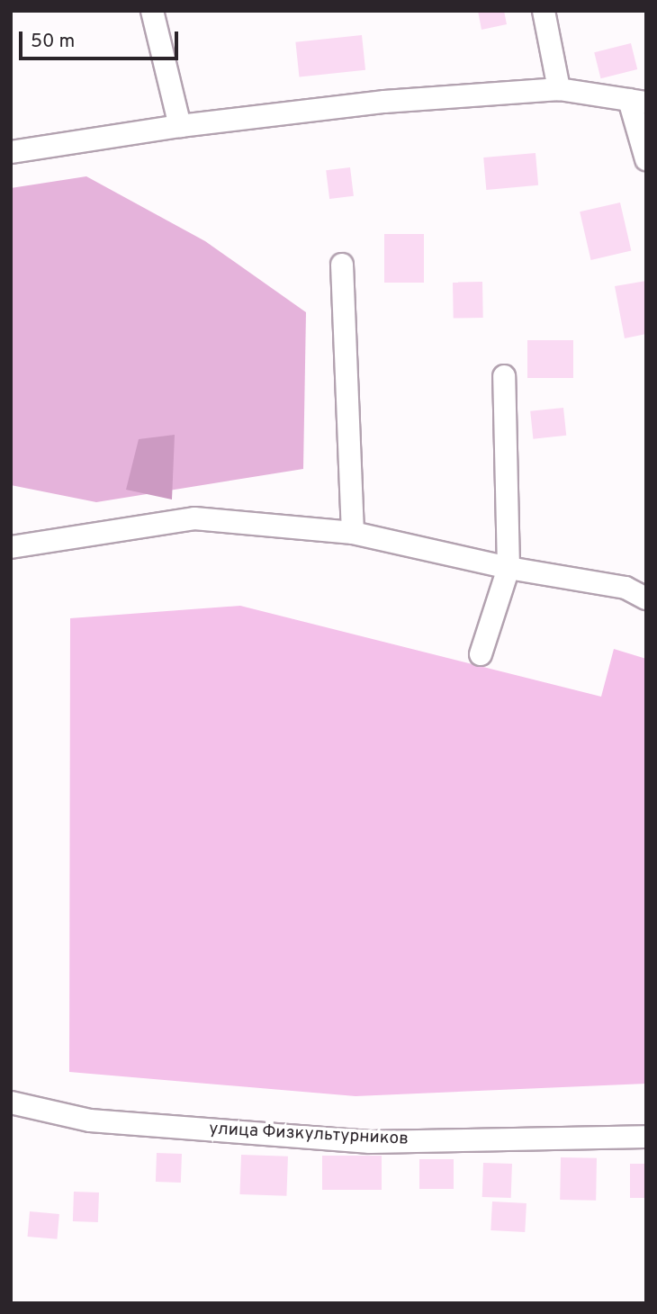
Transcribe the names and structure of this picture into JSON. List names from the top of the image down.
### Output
{
  "streets": {
    "street": ["улица Физкультурников"]
  },
  "scale_bar": "50 m"
}
